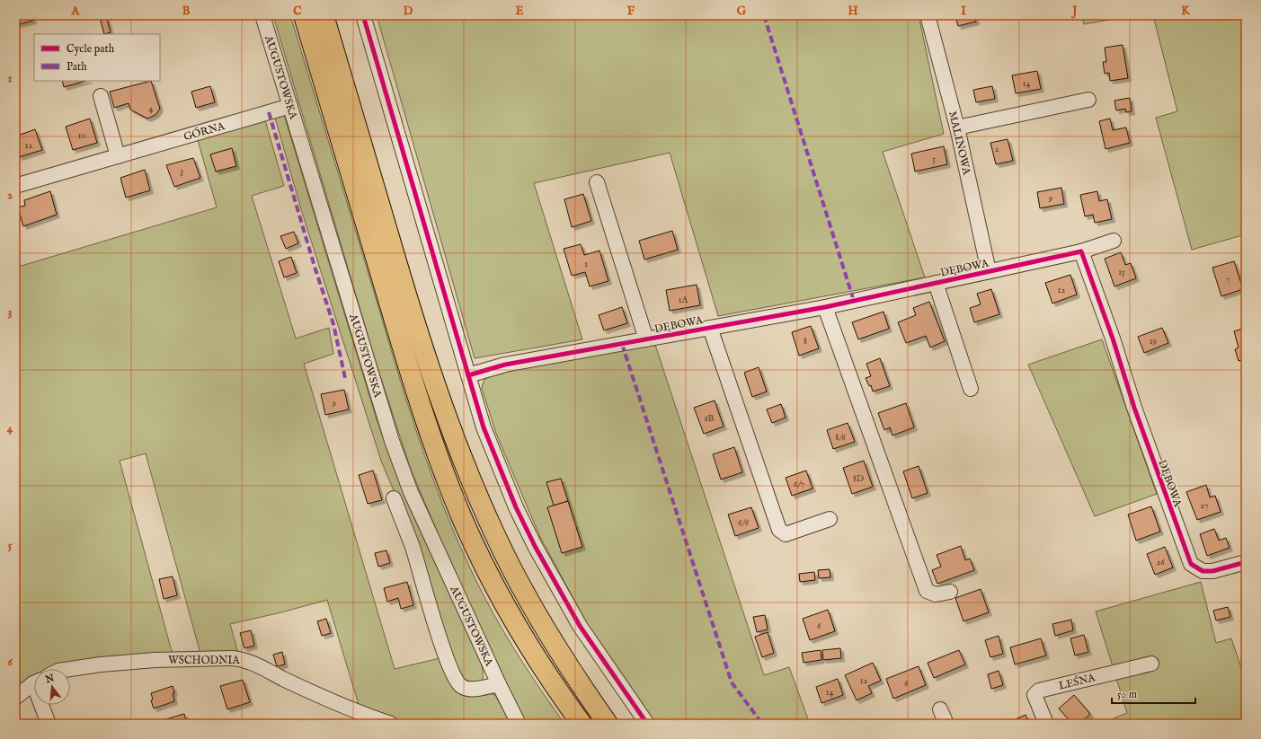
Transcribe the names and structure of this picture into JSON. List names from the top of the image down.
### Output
{
  "streets": {
    "street": [
      "AUGUSTOWSKA",
      "GÓRNA",
      "MALINOWA",
      "DĘBOWA",
      "WSCHODNIA",
      "LEŚNA"
    ]
  },
  "crossings": [
    ["AUGUSTOWSKA", "GÓRNA"],
    ["MALINOWA", "DĘBOWA"]
  ],
  "house_numbers": [
    "14",
    "4",
    "10",
    "12",
    "2",
    "5",
    "3",
    "9",
    "1",
    "15",
    "7",
    "12",
    "1A",
    "8",
    "19",
    "9",
    "6B",
    "8/6",
    "8D",
    "6/7",
    "27",
    "6/6",
    "26",
    "6",
    "12",
    "6",
    "14"
  ],
  "legend": ["Cycle path", "Path"],
  "scale_bar": "50 m",
  "north": "top",
  "grid": {
    "columns": [
      "A",
      "B",
      "C",
      "D",
      "E",
      "F",
      "G",
      "H",
      "I",
      "J",
      "K"
    ],
    "rows": [
      "1",
      "2",
      "3",
      "4",
      "5",
      "6"
    ]
  }
}
